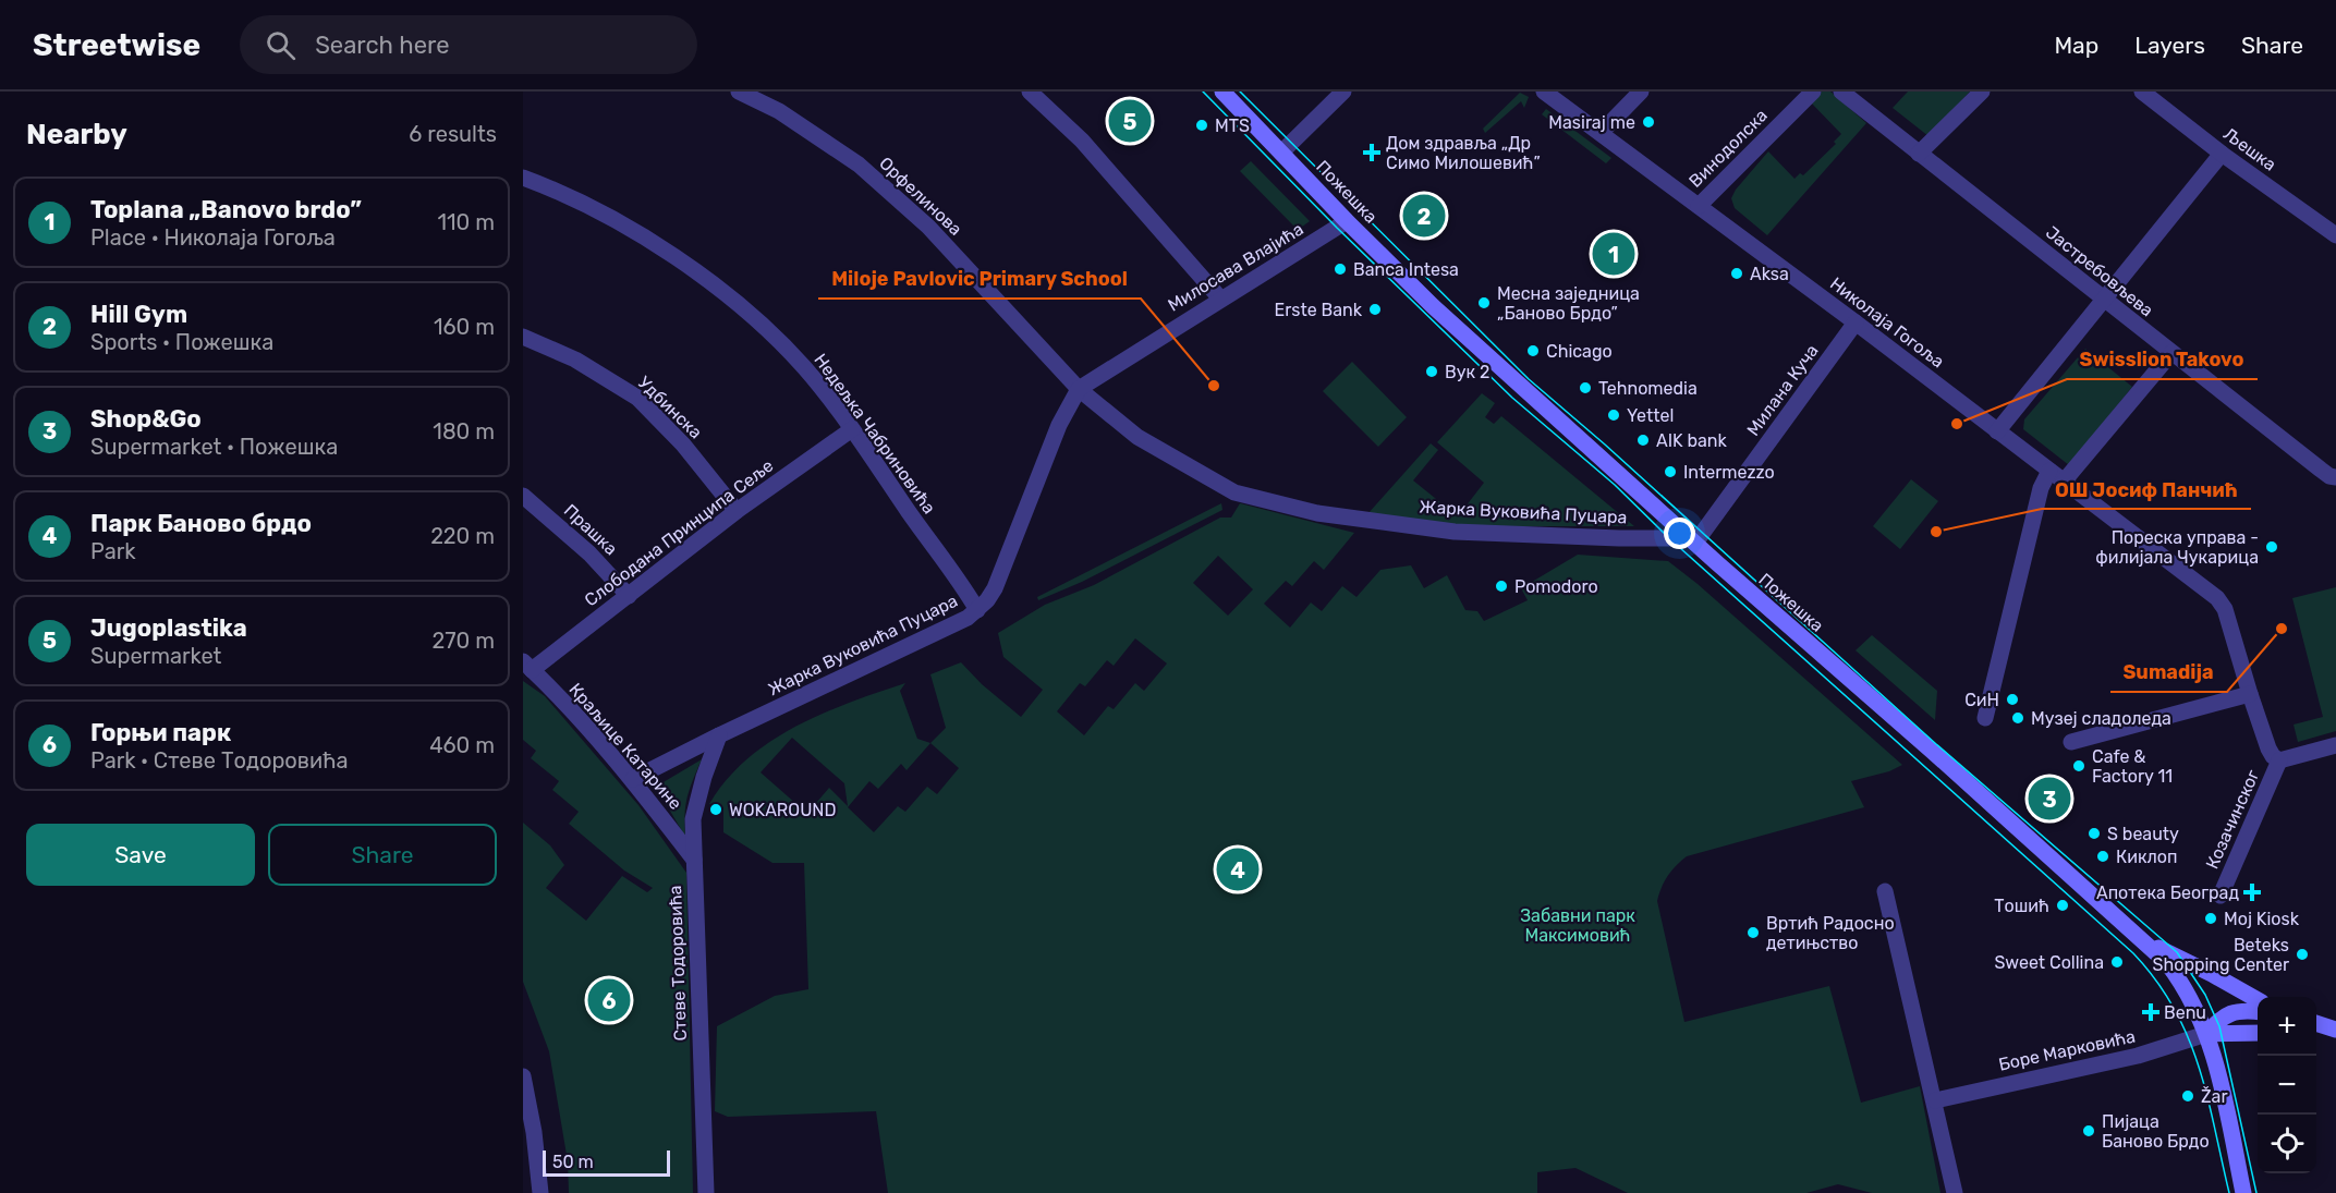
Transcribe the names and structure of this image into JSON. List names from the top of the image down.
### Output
{
  "streets": {
    "main road": ["Пожешка"],
    "street": [
      "Винодолска",
      "Љешка",
      "Орфелинова",
      "Милосава Влајића",
      "Јастребовљева",
      "Николаја Гогоља",
      "Милана Куча",
      "Удбинска",
      "Недељка Чабриновића",
      "Жарка Вуковића Пуцара",
      "Прашка",
      "Слободана Принципа Сеље",
      "Краљице Катарине",
      "Козачинског",
      "Стеве Тодоровића",
      "Боре Марковића"
    ]
  },
  "crossings": [
    ["Винодолска", "Николаја Гогоља"],
    ["Пожешка", "Милосава Влајића"],
    ["Пожешка", "Милана Куча"],
    ["Пожешка", "Жарка Вуковића Пуцара"],
    ["Пожешка", "Боре Марковића"],
    ["Орфелинова", "Милосава Влајића"],
    ["Орфелинова", "Жарка Вуковића Пуцара"],
    ["Милосава Влајића", "Жарка Вуковића Пуцара"],
    ["Николаја Гогоља", "Милана Куча"],
    ["Николаја Гогоља", "Козачинског"],
    ["Милана Куча", "Жарка Вуковића Пуцара"],
    ["Удбинска", "Слободана Принципа Сеље"],
    ["Недељка Чабриновића", "Жарка Вуковића Пуцара"],
    ["Недељка Чабриновића", "Слободана Принципа Сеље"],
    ["Жарка Вуковића Пуцара", "Краљице Катарине"],
    ["Жарка Вуковића Пуцара", "Стеве Тодоровића"],
    ["Прашка", "Слободана Принципа Сеље"],
    ["Слободана Принципа Сеље", "Краљице Катарине"],
    ["Краљице Катарине", "Стеве Тодоровића"]
  ],
  "parks": ["Забавни парк Максимовић"],
  "places": {
    "other": [
      "Masiraj me",
      "MTS",
      "Banca Intesa",
      "Aksa",
      "Месна заједница „Баново Брдо”",
      "Erste Bank",
      "Chicago",
      "Вук 2",
      "Miloje Pavlovic Primary School",
      "Tehnomedia",
      "Yettel",
      "Swisslion Takovo",
      "AIK bank",
      "Intermezzo",
      "ОШ Јосиф Панчић",
      "Пореска управа - филијала Чукарица",
      "Pomodoro",
      "Sumadija",
      "СиН",
      "Музеј сладоледа",
      "Cafe & Factory 11",
      "WOKAROUND",
      "S beauty",
      "Киклоп",
      "Тошић",
      "Moj Kiosk",
      "Вртић Радосно детињство",
      "Beteks Shopping Center",
      "Sweet Collina",
      "Žar",
      "Пијаца Баново Брдо"
    ],
    "health": ["Дом здравља „Др Симо Милошевић”", "Апотека Београд", "Benu"]
  },
  "scale_bar": "50 m",
  "page": {
    "header": "Streetwise",
    "search": "Search here",
    "nav": ["Map", "Layers", "Share"],
    "heading": ["Nearby", "6 results"],
    "pins": [
      "5",
      "2",
      "1",
      "3",
      "4",
      "6"
    ],
    "list": [
      {
        "mark": "1",
        "name": "Toplana „Banovo brdo”",
        "note": "Place · Николаја Гогоља",
        "value": "110 m"
      },
      {
        "mark": "2",
        "name": "Hill Gym",
        "note": "Sports · Пожешка",
        "value": "160 m"
      },
      {
        "mark": "3",
        "name": "Shop&Go",
        "note": "Supermarket · Пожешка",
        "value": "180 m"
      },
      {
        "mark": "4",
        "name": "Парк Баново брдо",
        "note": "Park",
        "value": "220 m"
      },
      {
        "mark": "5",
        "name": "Jugoplastika",
        "note": "Supermarket",
        "value": "270 m"
      },
      {
        "mark": "6",
        "name": "Горњи парк",
        "note": "Park · Стеве Тодоровића",
        "value": "460 m"
      }
    ],
    "buttons": ["Save", "Share"],
    "map_buttons": ["+", "−"],
    "scale": "50 m"
  }
}
